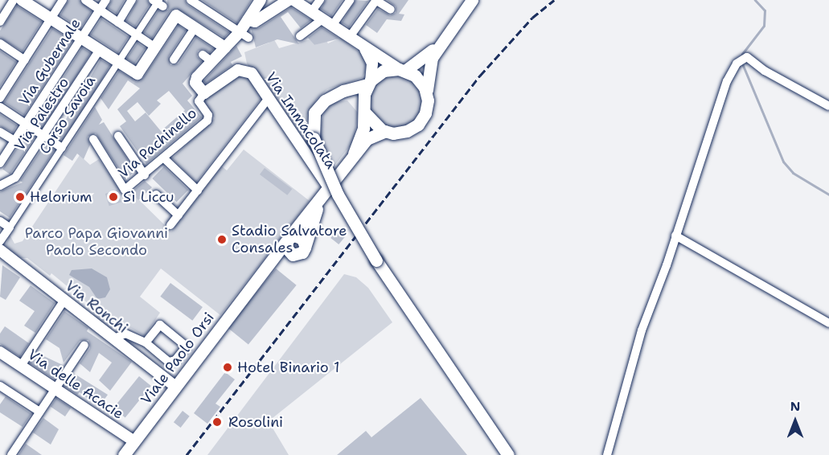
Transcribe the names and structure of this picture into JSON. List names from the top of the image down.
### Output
{
  "streets": {
    "main road": ["Viale Paolo Orsi"],
    "street": [
      "Via Gubernale",
      "Via Palestro",
      "Corso Savoia",
      "Via Immacolata",
      "Via Pachinello",
      "Via Ronchi",
      "Via delle Acacie"
    ]
  },
  "crossings": [
    ["Via Immacolata", "Via Pachinello"],
    ["Via Ronchi", "Viale Paolo Orsi"],
    ["Viale Paolo Orsi", "Via delle Acacie"]
  ],
  "parks": ["Parco Papa Giovanni Paolo Secondo"],
  "places": [
    "Helorium",
    "Sì Liccu",
    "Stadio Salvatore Consales",
    "Hotel Binario 1",
    "Rosolini"
  ],
  "north": "top"
}
